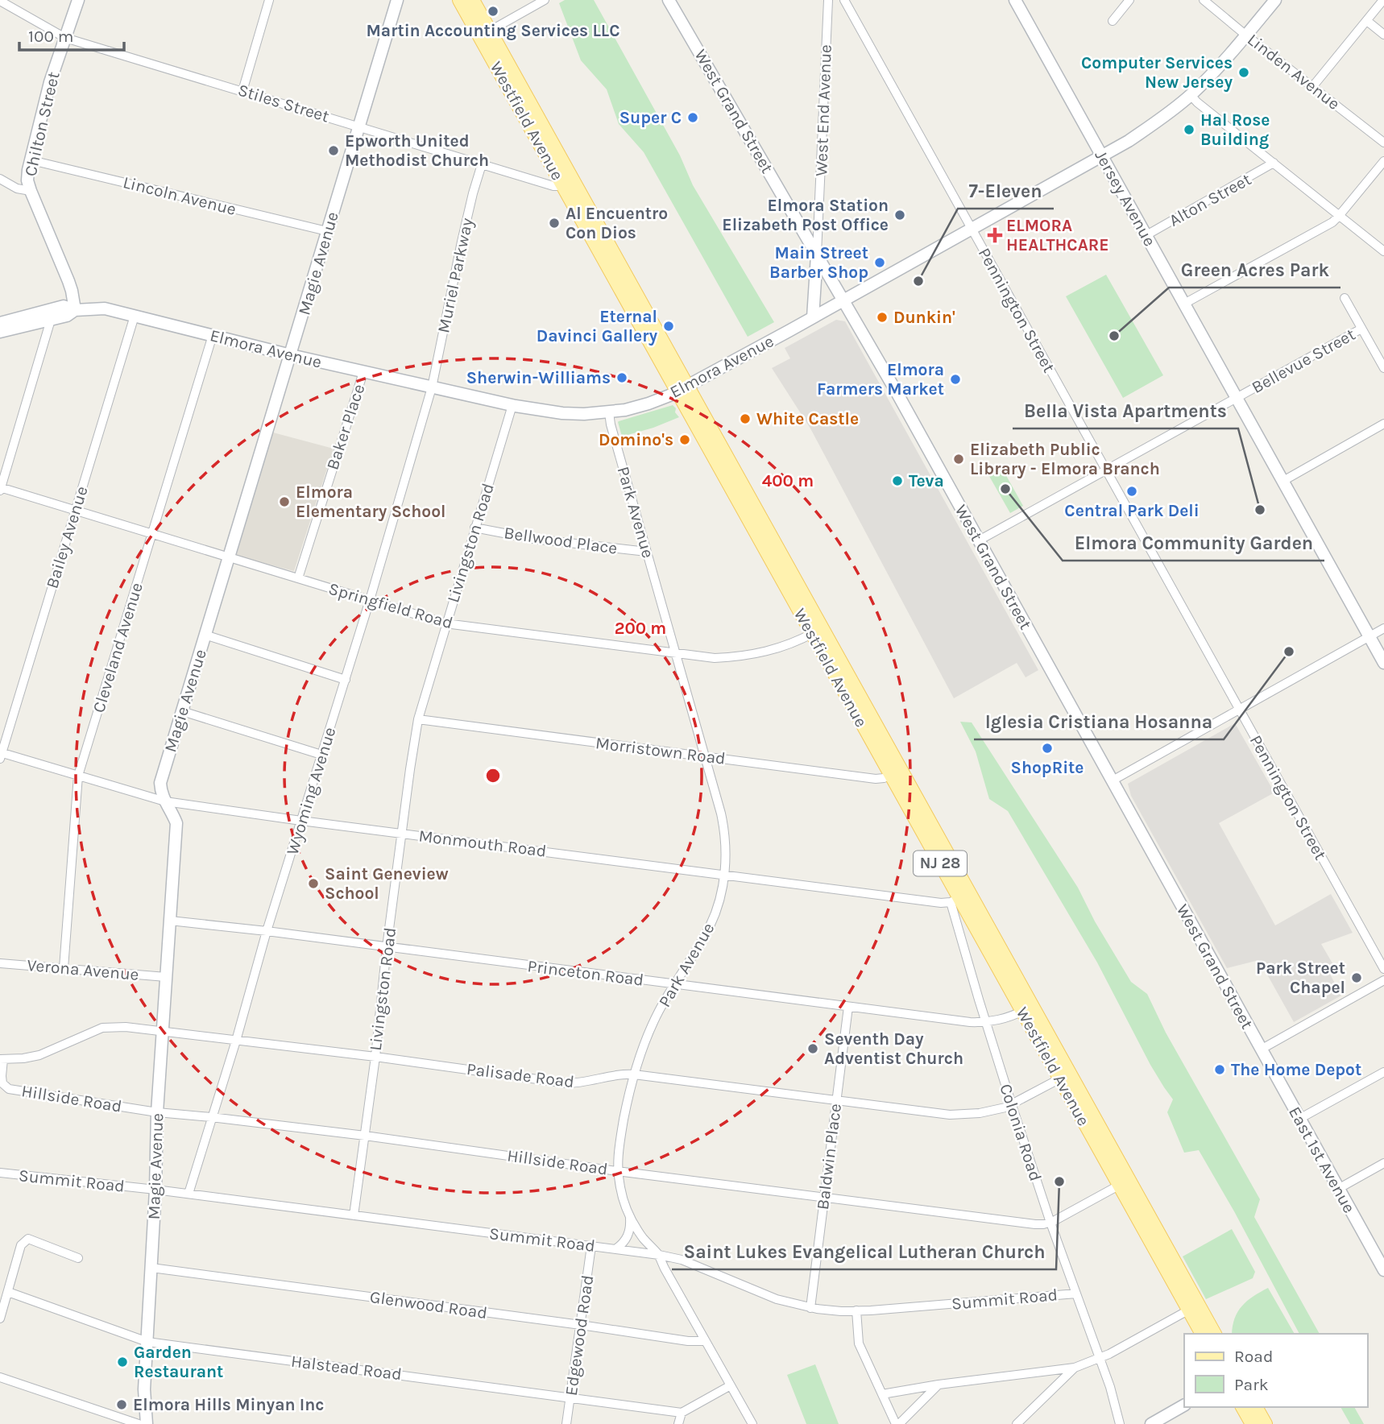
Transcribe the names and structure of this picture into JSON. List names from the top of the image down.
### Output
{
  "streets": {
    "main road": ["Westfield Avenue", "NJ 28"],
    "street": [
      "Linden Avenue",
      "Stiles Street",
      "West End Avenue",
      "West Grand Street",
      "Chilton Street",
      "Lincoln Avenue",
      "Jersey Avenue",
      "Alton Street",
      "Magie Avenue",
      "Muriel Parkway",
      "Pennington Street",
      "Elmora Avenue",
      "Bellevue Street",
      "Baker Place",
      "Park Avenue",
      "Bailey Avenue",
      "Bellwood Place",
      "Livingston Road",
      "Springfield Road",
      "Cleveland Avenue",
      "Morristown Road",
      "Wyoming Avenue",
      "Monmouth Road",
      "Verona Avenue",
      "Princeton Road",
      "Palisade Road",
      "Hillside Road",
      "Colonia Road",
      "Baldwin Place",
      "East 1st Avenue",
      "Summit Road",
      "Glenwood Road",
      "Edgewood Road",
      "Halstead Road"
    ]
  },
  "crossings": [
    ["Linden Avenue", "Elmora Avenue"],
    ["Stiles Street", "Westfield Avenue"],
    ["Stiles Street", "Chilton Street"],
    ["Stiles Street", "Magie Avenue"],
    ["Stiles Street", "Muriel Parkway"],
    ["West End Avenue", "West Grand Street"],
    ["West Grand Street", "Elmora Avenue"],
    ["West Grand Street", "Bellevue Street"],
    ["West Grand Street", "East 1st Avenue"],
    ["Westfield Avenue", "Elmora Avenue"],
    ["Westfield Avenue", "Springfield Road"],
    ["Westfield Avenue", "Morristown Road"],
    ["Westfield Avenue", "Monmouth Road"],
    ["Westfield Avenue", "Princeton Road"],
    ["Westfield Avenue", "Palisade Road"],
    ["Westfield Avenue", "Hillside Road"],
    ["Westfield Avenue", "Colonia Road"],
    ["Chilton Street", "Lincoln Avenue"],
    ["Chilton Street", "Elmora Avenue"],
    ["Lincoln Avenue", "Magie Avenue"],
    ["Jersey Avenue", "Alton Street"],
    ["Jersey Avenue", "Elmora Avenue"],
    ["Jersey Avenue", "Bellevue Street"],
    ["Magie Avenue", "Elmora Avenue"],
    ["Magie Avenue", "Springfield Road"],
    ["Magie Avenue", "Monmouth Road"],
    ["Magie Avenue", "Verona Avenue"],
    ["Magie Avenue", "Princeton Road"],
    ["Magie Avenue", "Palisade Road"],
    ["Magie Avenue", "Hillside Road"],
    ["Magie Avenue", "Summit Road"],
    ["Magie Avenue", "Glenwood Road"],
    ["Magie Avenue", "Halstead Road"],
    ["Muriel Parkway", "Elmora Avenue"],
    ["Muriel Parkway", "Wyoming Avenue"],
    ["Pennington Street", "Elmora Avenue"],
    ["Pennington Street", "Bellevue Street"],
    ["Elmora Avenue", "Baker Place"],
    ["Elmora Avenue", "Park Avenue"],
    ["Elmora Avenue", "Bailey Avenue"],
    ["Elmora Avenue", "Livingston Road"],
    ["Elmora Avenue", "Cleveland Avenue"],
    ["Elmora Avenue", "Wyoming Avenue"],
    ["Baker Place", "Springfield Road"],
    ["Park Avenue", "Bellwood Place"],
    ["Park Avenue", "Springfield Road"],
    ["Park Avenue", "Morristown Road"],
    ["Park Avenue", "Monmouth Road"],
    ["Park Avenue", "Princeton Road"],
    ["Park Avenue", "Palisade Road"],
    ["Park Avenue", "Hillside Road"],
    ["Park Avenue", "Summit Road"],
    ["Park Avenue", "Glenwood Road"],
    ["Bailey Avenue", "Springfield Road"],
    ["Bailey Avenue", "Monmouth Road"],
    ["Bellwood Place", "Livingston Road"],
    ["Livingston Road", "Springfield Road"],
    ["Livingston Road", "Morristown Road"],
    ["Livingston Road", "Monmouth Road"],
    ["Livingston Road", "Princeton Road"],
    ["Livingston Road", "Palisade Road"],
    ["Livingston Road", "Hillside Road"],
    ["Livingston Road", "Summit Road"],
    ["Springfield Road", "Cleveland Avenue"],
    ["Springfield Road", "Wyoming Avenue"],
    ["Cleveland Avenue", "Monmouth Road"],
    ["Cleveland Avenue", "Verona Avenue"],
    ["Wyoming Avenue", "Monmouth Road"],
    ["Wyoming Avenue", "Princeton Road"],
    ["Wyoming Avenue", "Palisade Road"],
    ["Wyoming Avenue", "Hillside Road"],
    ["Wyoming Avenue", "Summit Road"],
    ["Monmouth Road", "Colonia Road"],
    ["Princeton Road", "Colonia Road"],
    ["Princeton Road", "Baldwin Place"],
    ["Palisade Road", "Hillside Road"],
    ["Palisade Road", "Colonia Road"],
    ["Palisade Road", "Baldwin Place"],
    ["Hillside Road", "Colonia Road"],
    ["Hillside Road", "Baldwin Place"],
    ["Colonia Road", "Summit Road"],
    ["Baldwin Place", "Summit Road"],
    ["Summit Road", "Edgewood Road"],
    ["Glenwood Road", "Edgewood Road"],
    ["Edgewood Road", "Halstead Road"]
  ],
  "places": {
    "other": [
      "Martin Accounting Services LLC",
      "Computer Services New Jersey",
      "Super C",
      "Hal Rose Building",
      "Epworth United Methodist Church",
      "Elmora Station Elizabeth Post Office",
      "Al Encuentro Con Dios",
      "Main Street Barber Shop",
      "7-Eleven",
      "Dunkin'",
      "Eternal Davinci Gallery",
      "Green Acres Park",
      "Sherwin-Williams",
      "Elmora Farmers Market",
      "White Castle",
      "Domino's",
      "Elizabeth Public Library - Elmora Branch",
      "Teva",
      "Elmora Community Garden",
      "Central Park Deli",
      "Elmora Elementary School",
      "Bella Vista Apartments",
      "Iglesia Cristiana Hosanna",
      "ShopRite",
      "Saint Geneview School",
      "Park Street Chapel",
      "Seventh Day Adventist Church",
      "The Home Depot",
      "Saint Lukes Evangelical Lutheran Church",
      "Garden Restaurant",
      "Elmora Hills Minyan Inc"
    ],
    "health": ["ELMORA HEALTHCARE"]
  },
  "legend": ["Road", "Park"],
  "scale_bar": "100 m",
  "rings": ["400 m", "200 m"]
}
